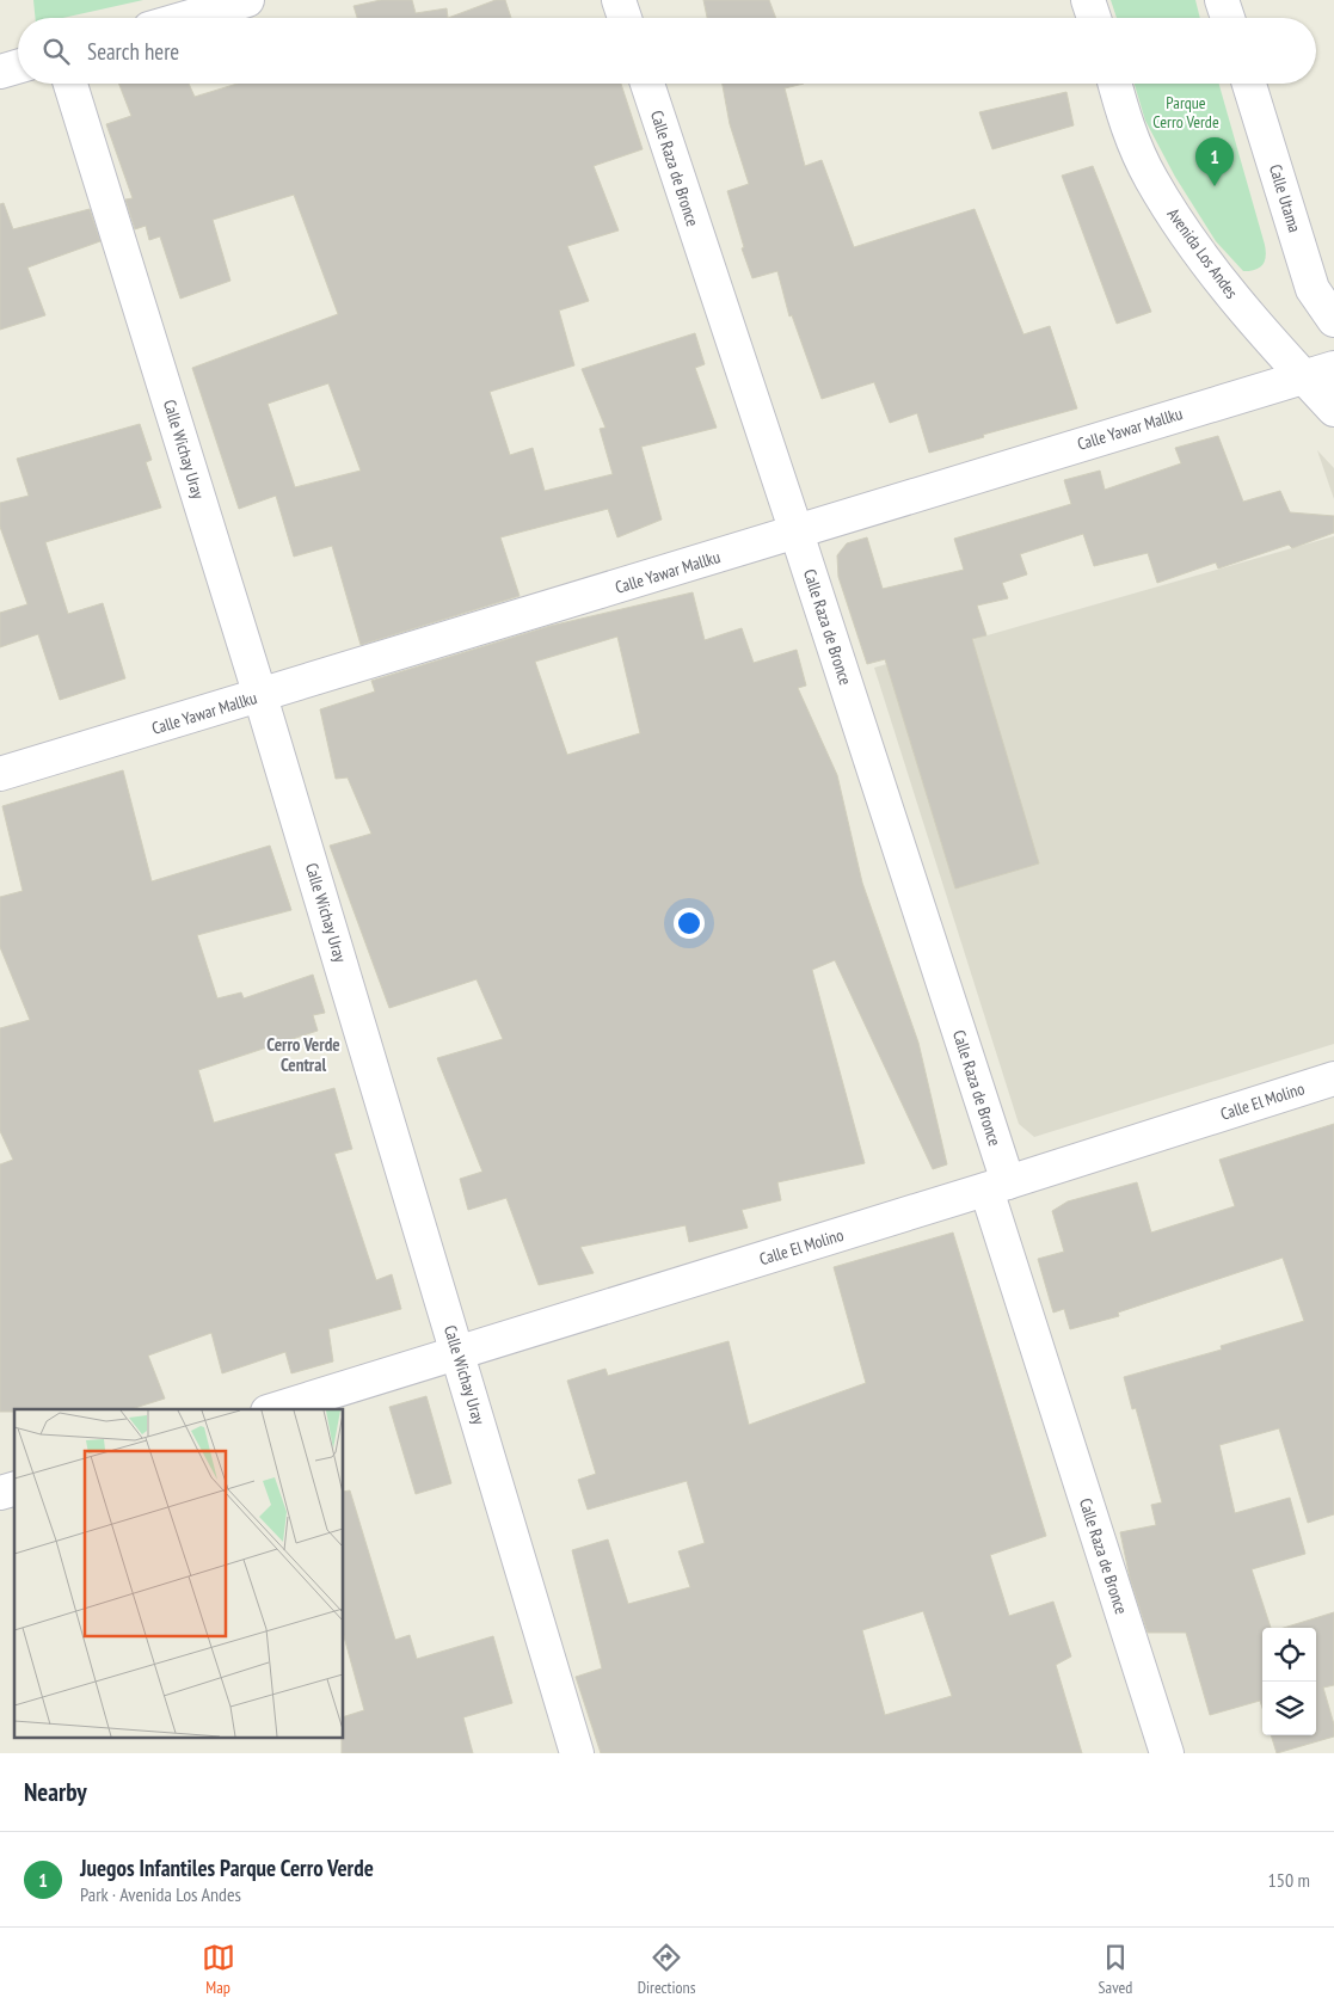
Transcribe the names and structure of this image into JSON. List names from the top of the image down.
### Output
{
  "streets": {
    "street": [
      "Calle Raza de Bronce",
      "Calle Utama",
      "Avenida Los Andes",
      "Calle Yawar Mallku",
      "Calle Wichay Uray",
      "Calle El Molino"
    ]
  },
  "crossings": [
    ["Calle Raza de Bronce", "Calle Yawar Mallku"],
    ["Calle Raza de Bronce", "Calle El Molino"],
    ["Avenida Los Andes", "Calle Yawar Mallku"],
    ["Calle Yawar Mallku", "Calle Wichay Uray"],
    ["Calle Wichay Uray", "Calle El Molino"]
  ],
  "districts": ["Cerro Verde Central"],
  "parks": ["Parque Cerro Verde"],
  "page": {
    "search": "Search here",
    "pins": "1",
    "heading": "Nearby",
    "list": [
      {
        "mark": "1",
        "name": "Juegos Infantiles Parque Cerro Verde",
        "note": "Park · Avenida Los Andes",
        "value": "150 m"
      }
    ],
    "nav": ["Map", "Directions", "Saved"]
  }
}
